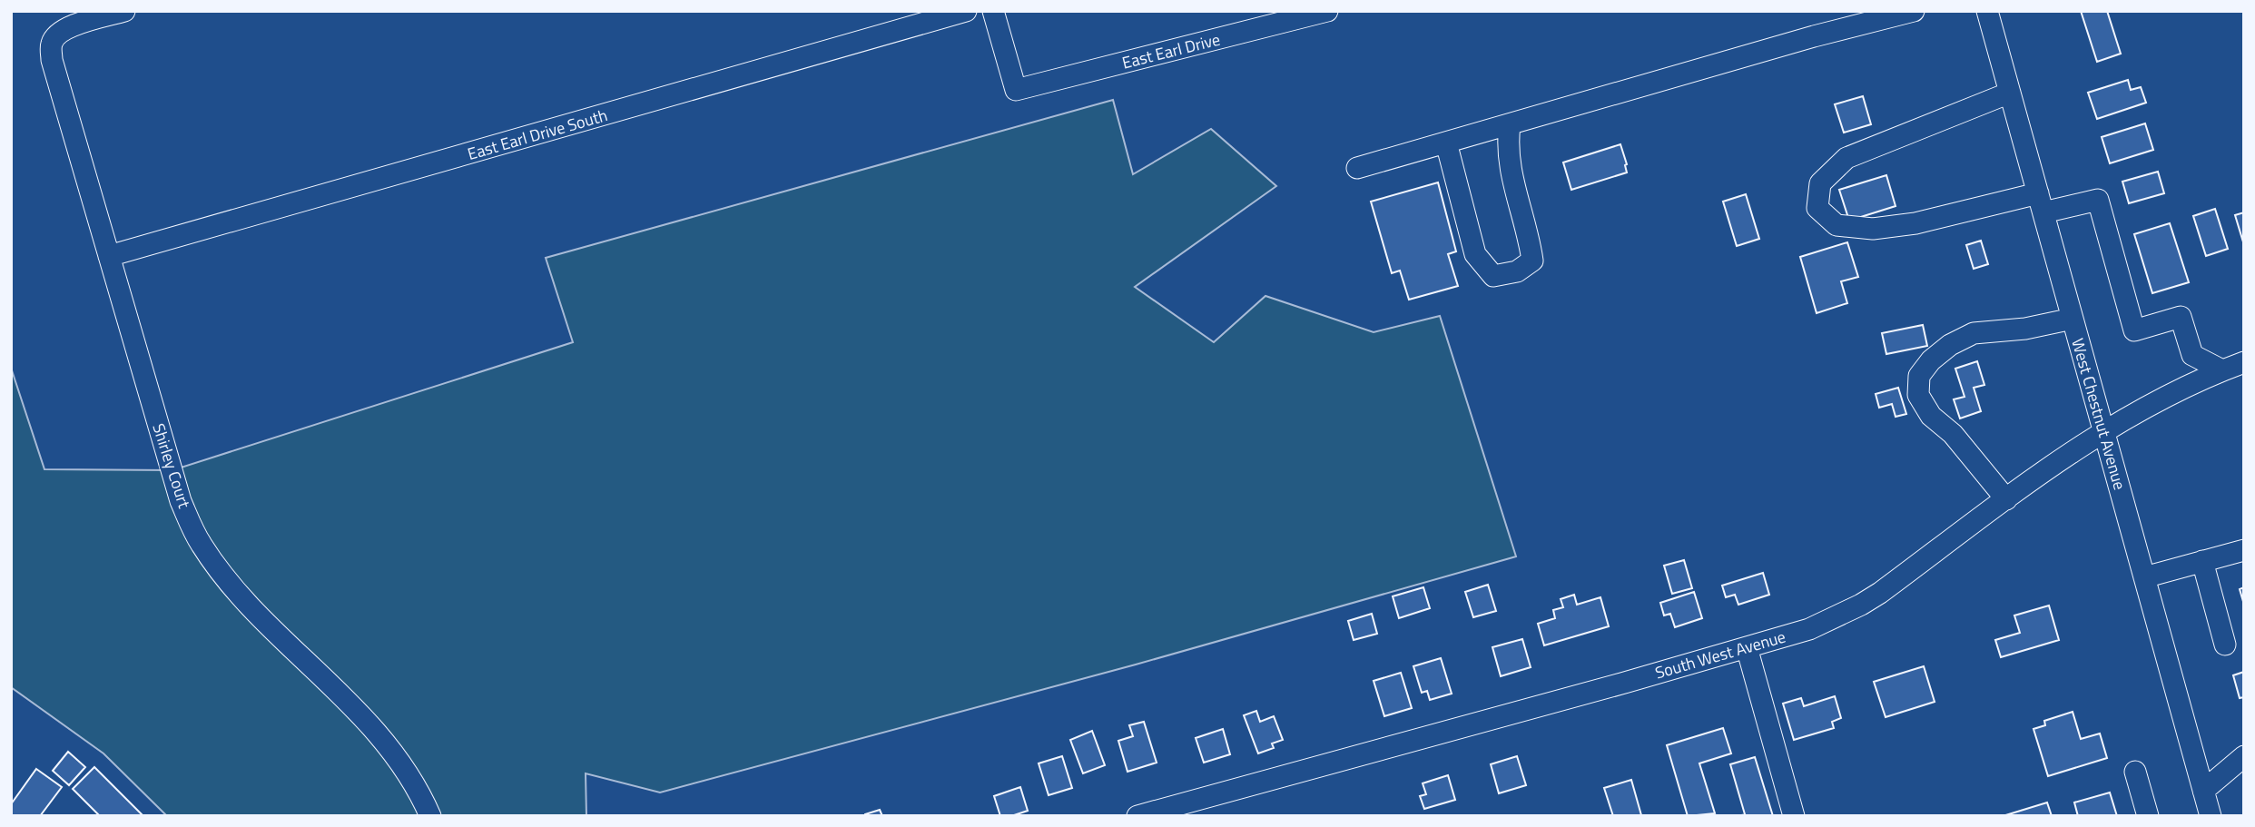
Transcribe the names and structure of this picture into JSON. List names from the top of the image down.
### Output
{
  "streets": {
    "street": [
      "East Earl Drive",
      "East Earl Drive South",
      "West Chestnut Avenue",
      "Shirley Court",
      "South West Avenue"
    ]
  },
  "crossings": [
    ["East Earl Drive South", "Shirley Court"],
    ["West Chestnut Avenue", "South West Avenue"]
  ]
}
